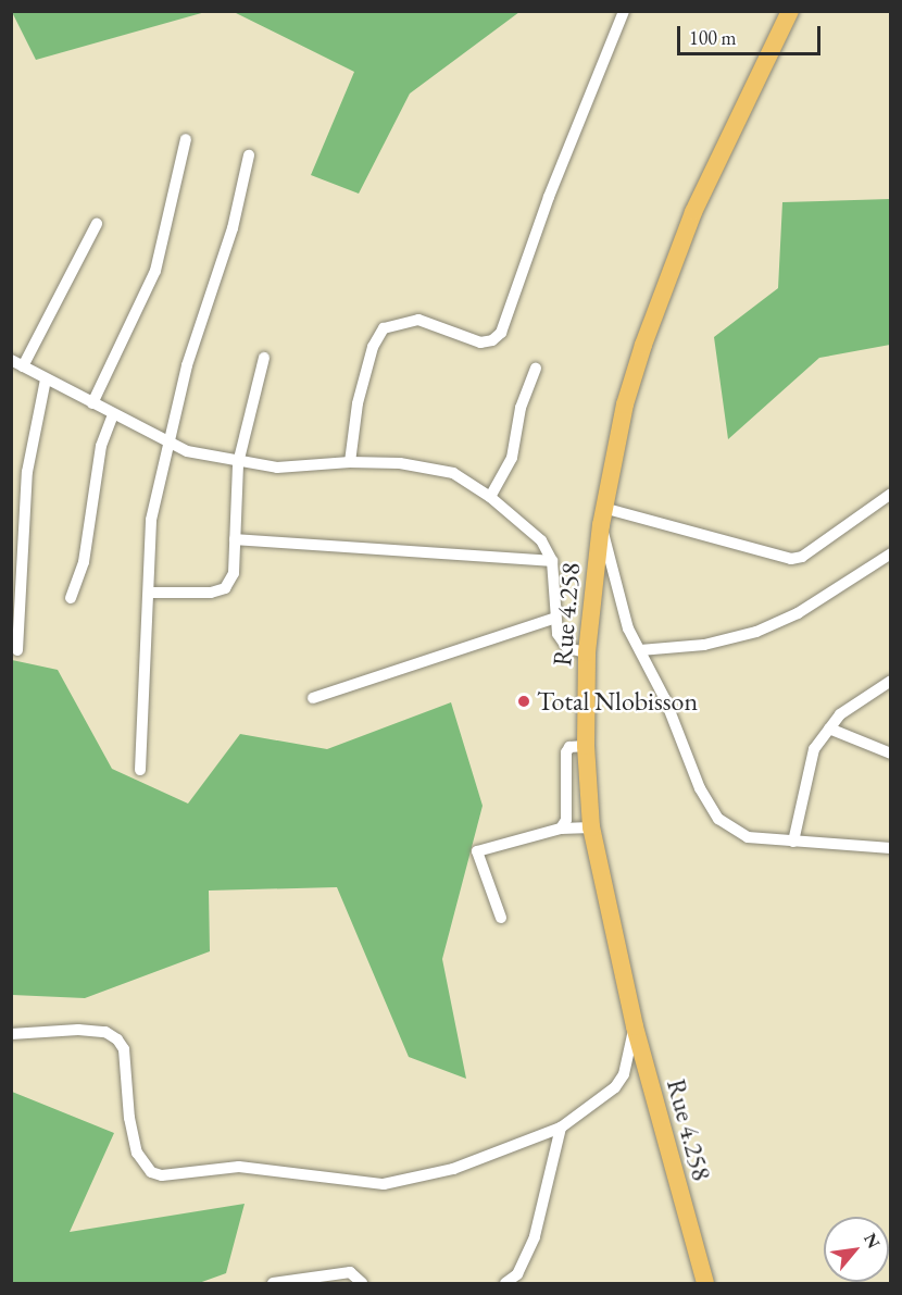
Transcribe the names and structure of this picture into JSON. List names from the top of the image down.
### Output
{
  "streets": {
    "highway": ["Rue 4.258"]
  },
  "places": ["Total Nlobisson"],
  "scale_bar": "100 m",
  "north": "top right"
}
